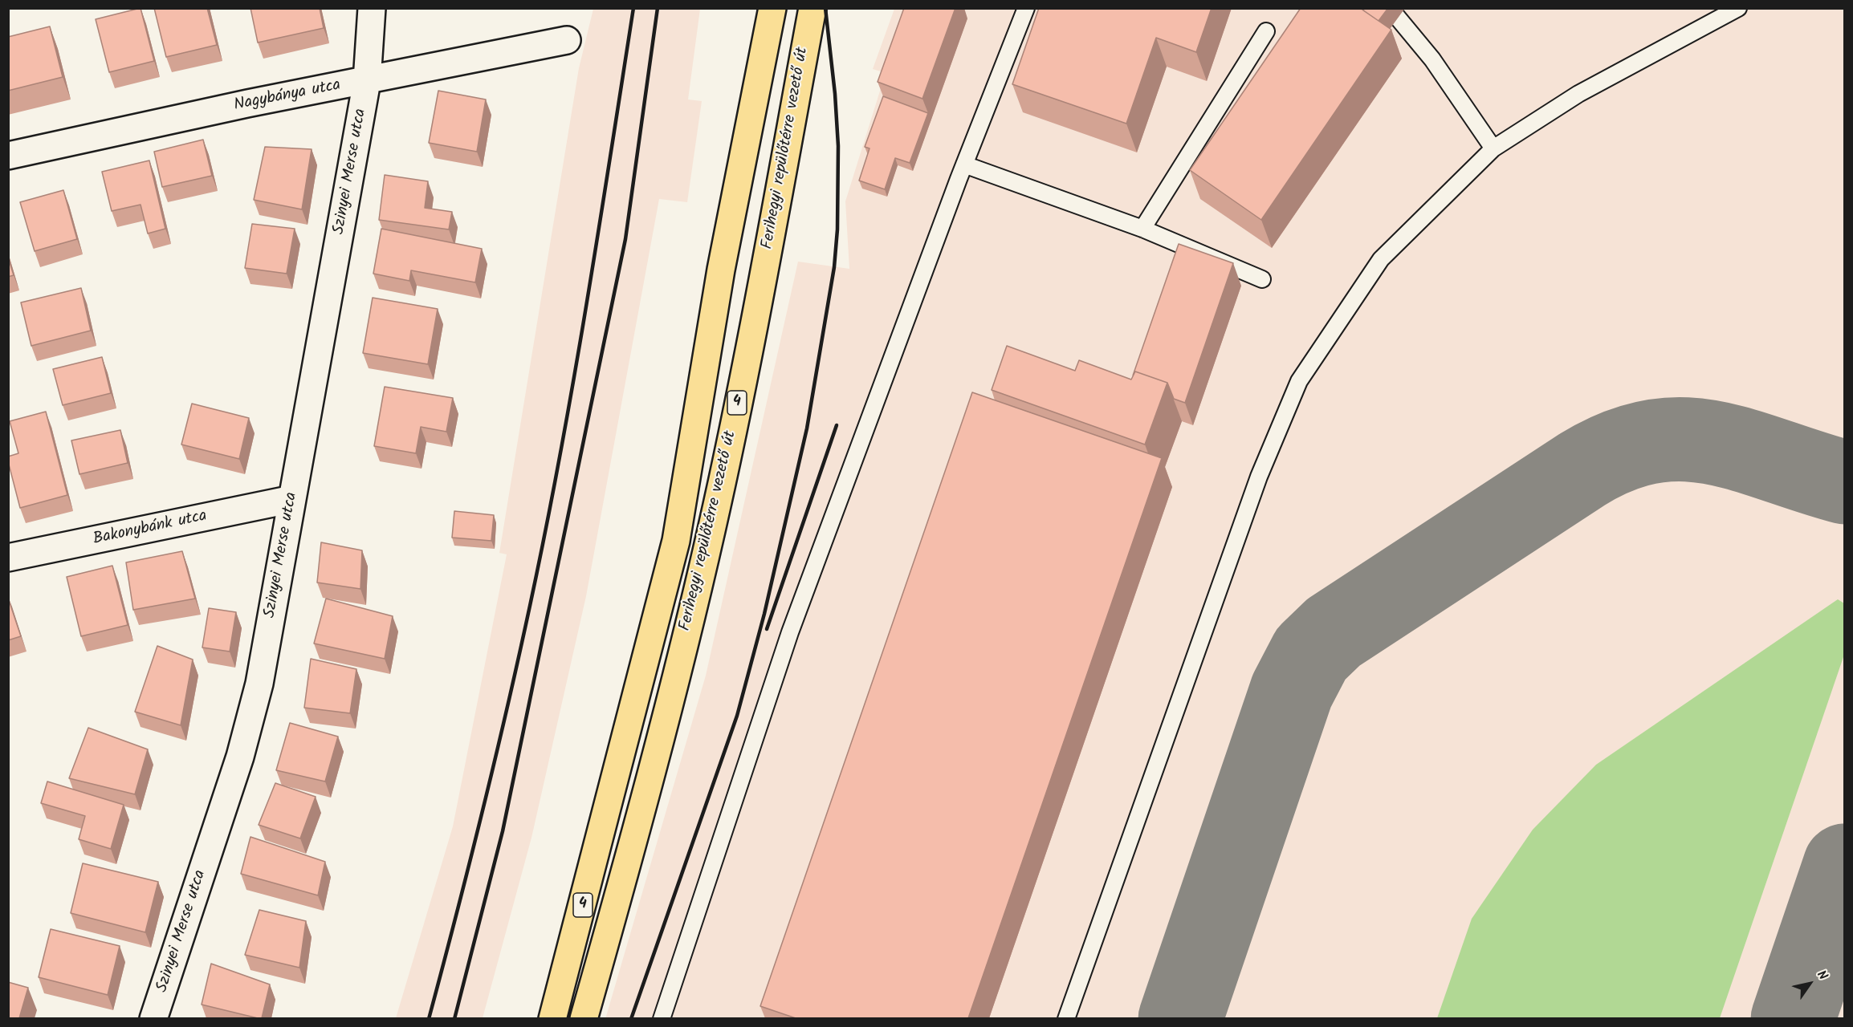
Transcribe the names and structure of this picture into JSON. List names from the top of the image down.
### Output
{
  "streets": {
    "main road": ["Ferihegyi repülőtérre vezető út", "4"],
    "street": ["Nagybánya utca", "Szinyei Merse utca", "Bakonybánk utca"]
  },
  "crossings": [
    ["Nagybánya utca", "Szinyei Merse utca"],
    ["Szinyei Merse utca", "Bakonybánk utca"]
  ],
  "north": "top right"
}
